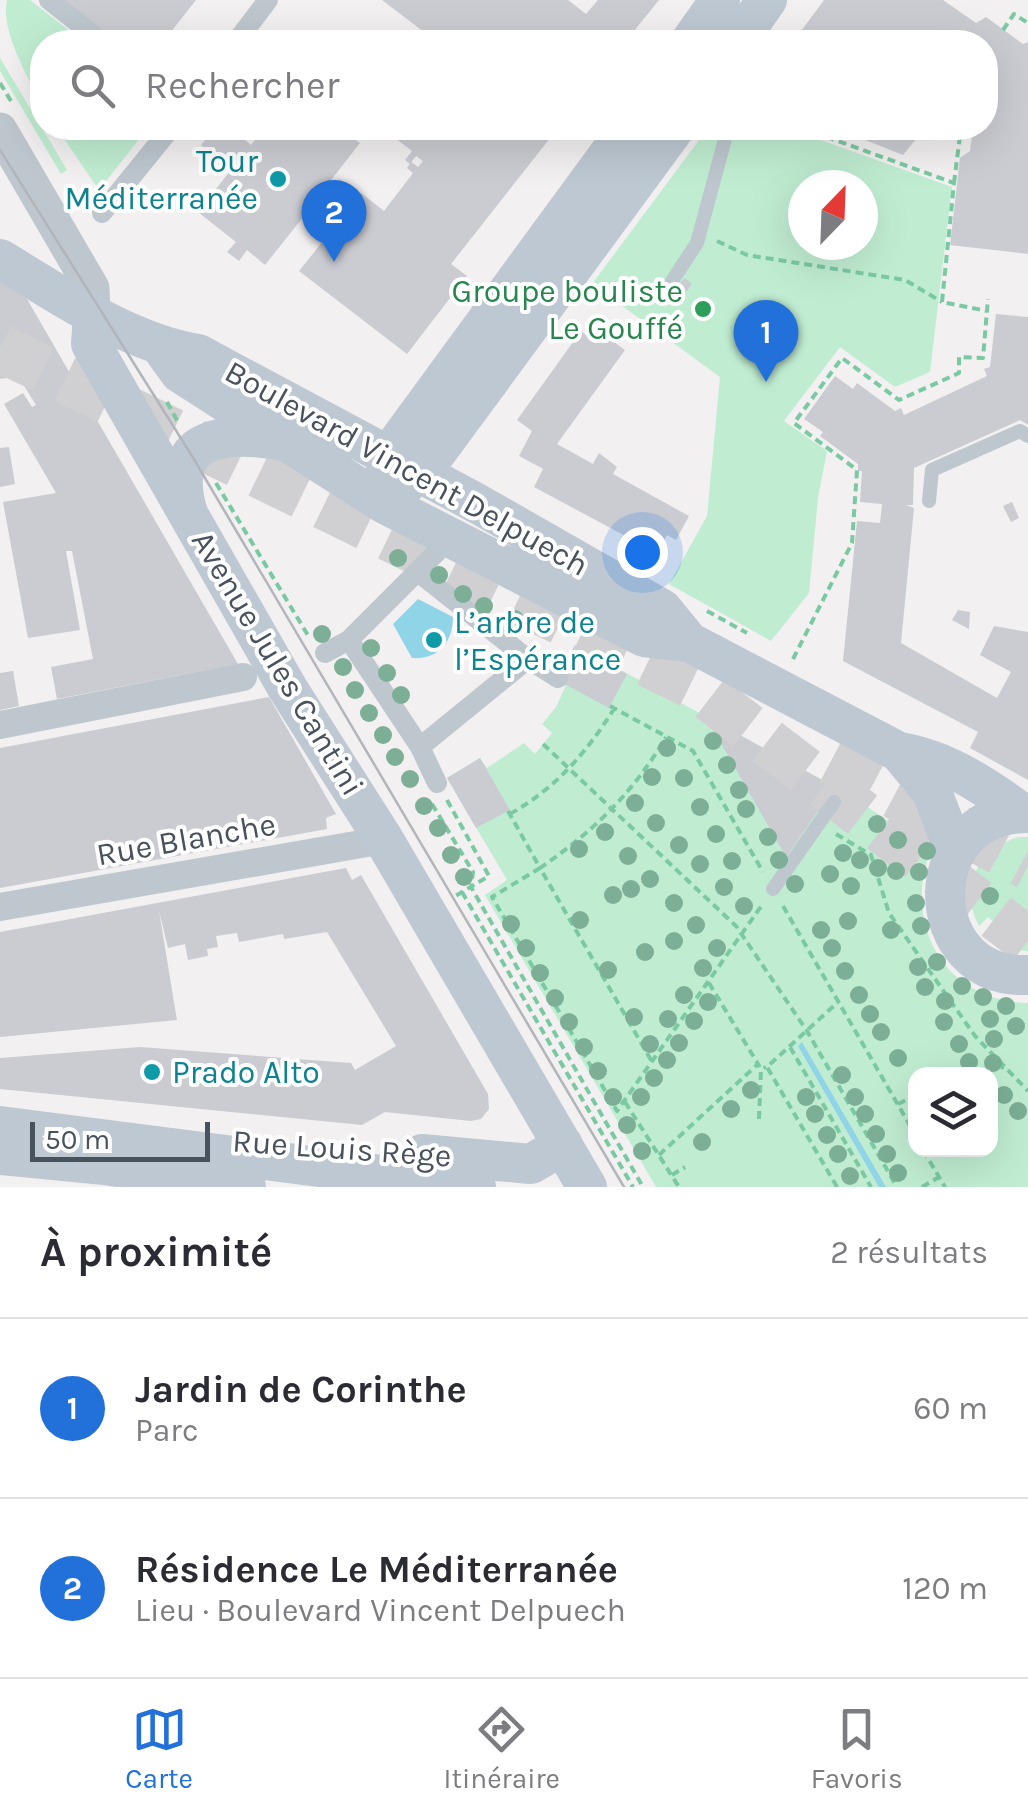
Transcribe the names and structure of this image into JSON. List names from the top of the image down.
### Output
{
  "streets": {
    "main road": ["Boulevard Vincent Delpuech", "Avenue Jules Cantini", "Rue Louis Rège"],
    "street": ["Rue Blanche"]
  },
  "crossings": [
    ["Boulevard Vincent Delpuech", "Avenue Jules Cantini"],
    ["Avenue Jules Cantini", "Rue Blanche"],
    ["Avenue Jules Cantini", "Rue Louis Rège"]
  ],
  "places": [
    "Tour Méditerranée",
    "Groupe bouliste Le Gouffé",
    "L’arbre de l’Espérance",
    "Prado Alto"
  ],
  "scale_bar": "50 m",
  "north": "top right",
  "page": {
    "search": "Rechercher",
    "pins": ["2", "1"],
    "scale": "50 m",
    "heading": ["À proximité", "2 résultats"],
    "list": [
      {
        "mark": "1",
        "name": "Jardin de Corinthe",
        "note": "Parc",
        "value": "60 m"
      },
      {
        "mark": "2",
        "name": "Résidence Le Méditerranée",
        "note": "Lieu · Boulevard Vincent Delpuech",
        "value": "120 m"
      }
    ],
    "nav": ["Carte", "Itinéraire", "Favoris"]
  }
}
